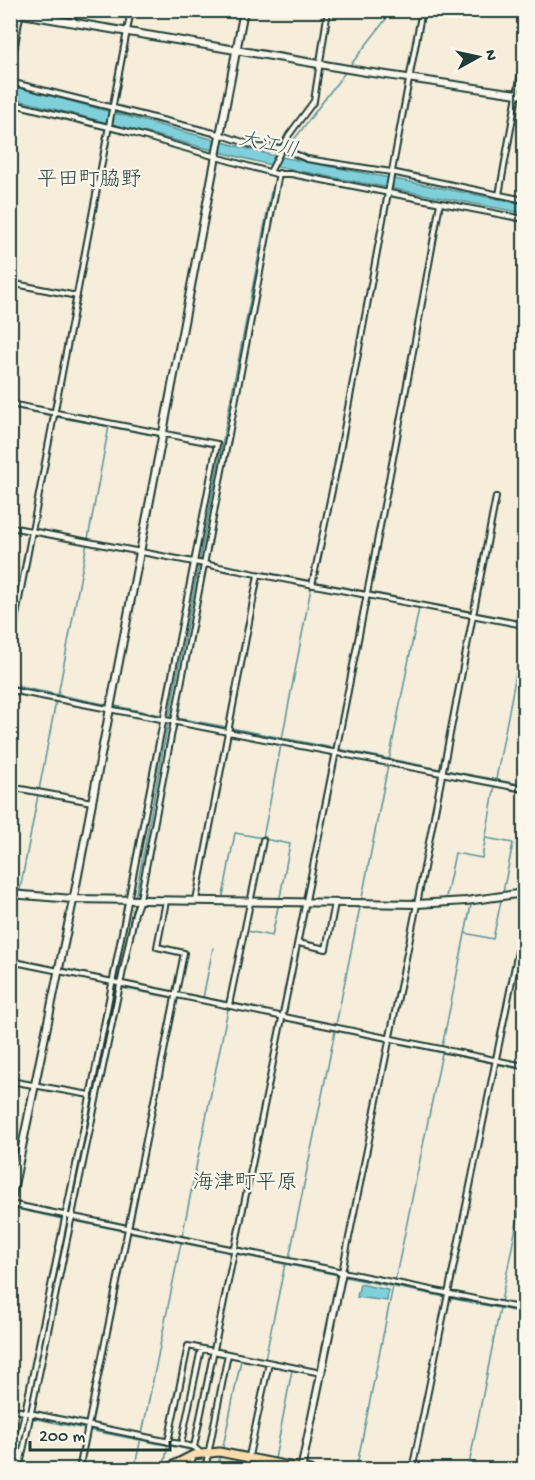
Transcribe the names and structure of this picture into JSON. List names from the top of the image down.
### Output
{
  "districts": ["平田町脇野", "海津町平原"],
  "water": ["大江川"],
  "scale_bar": "200 m",
  "north": "right"
}
